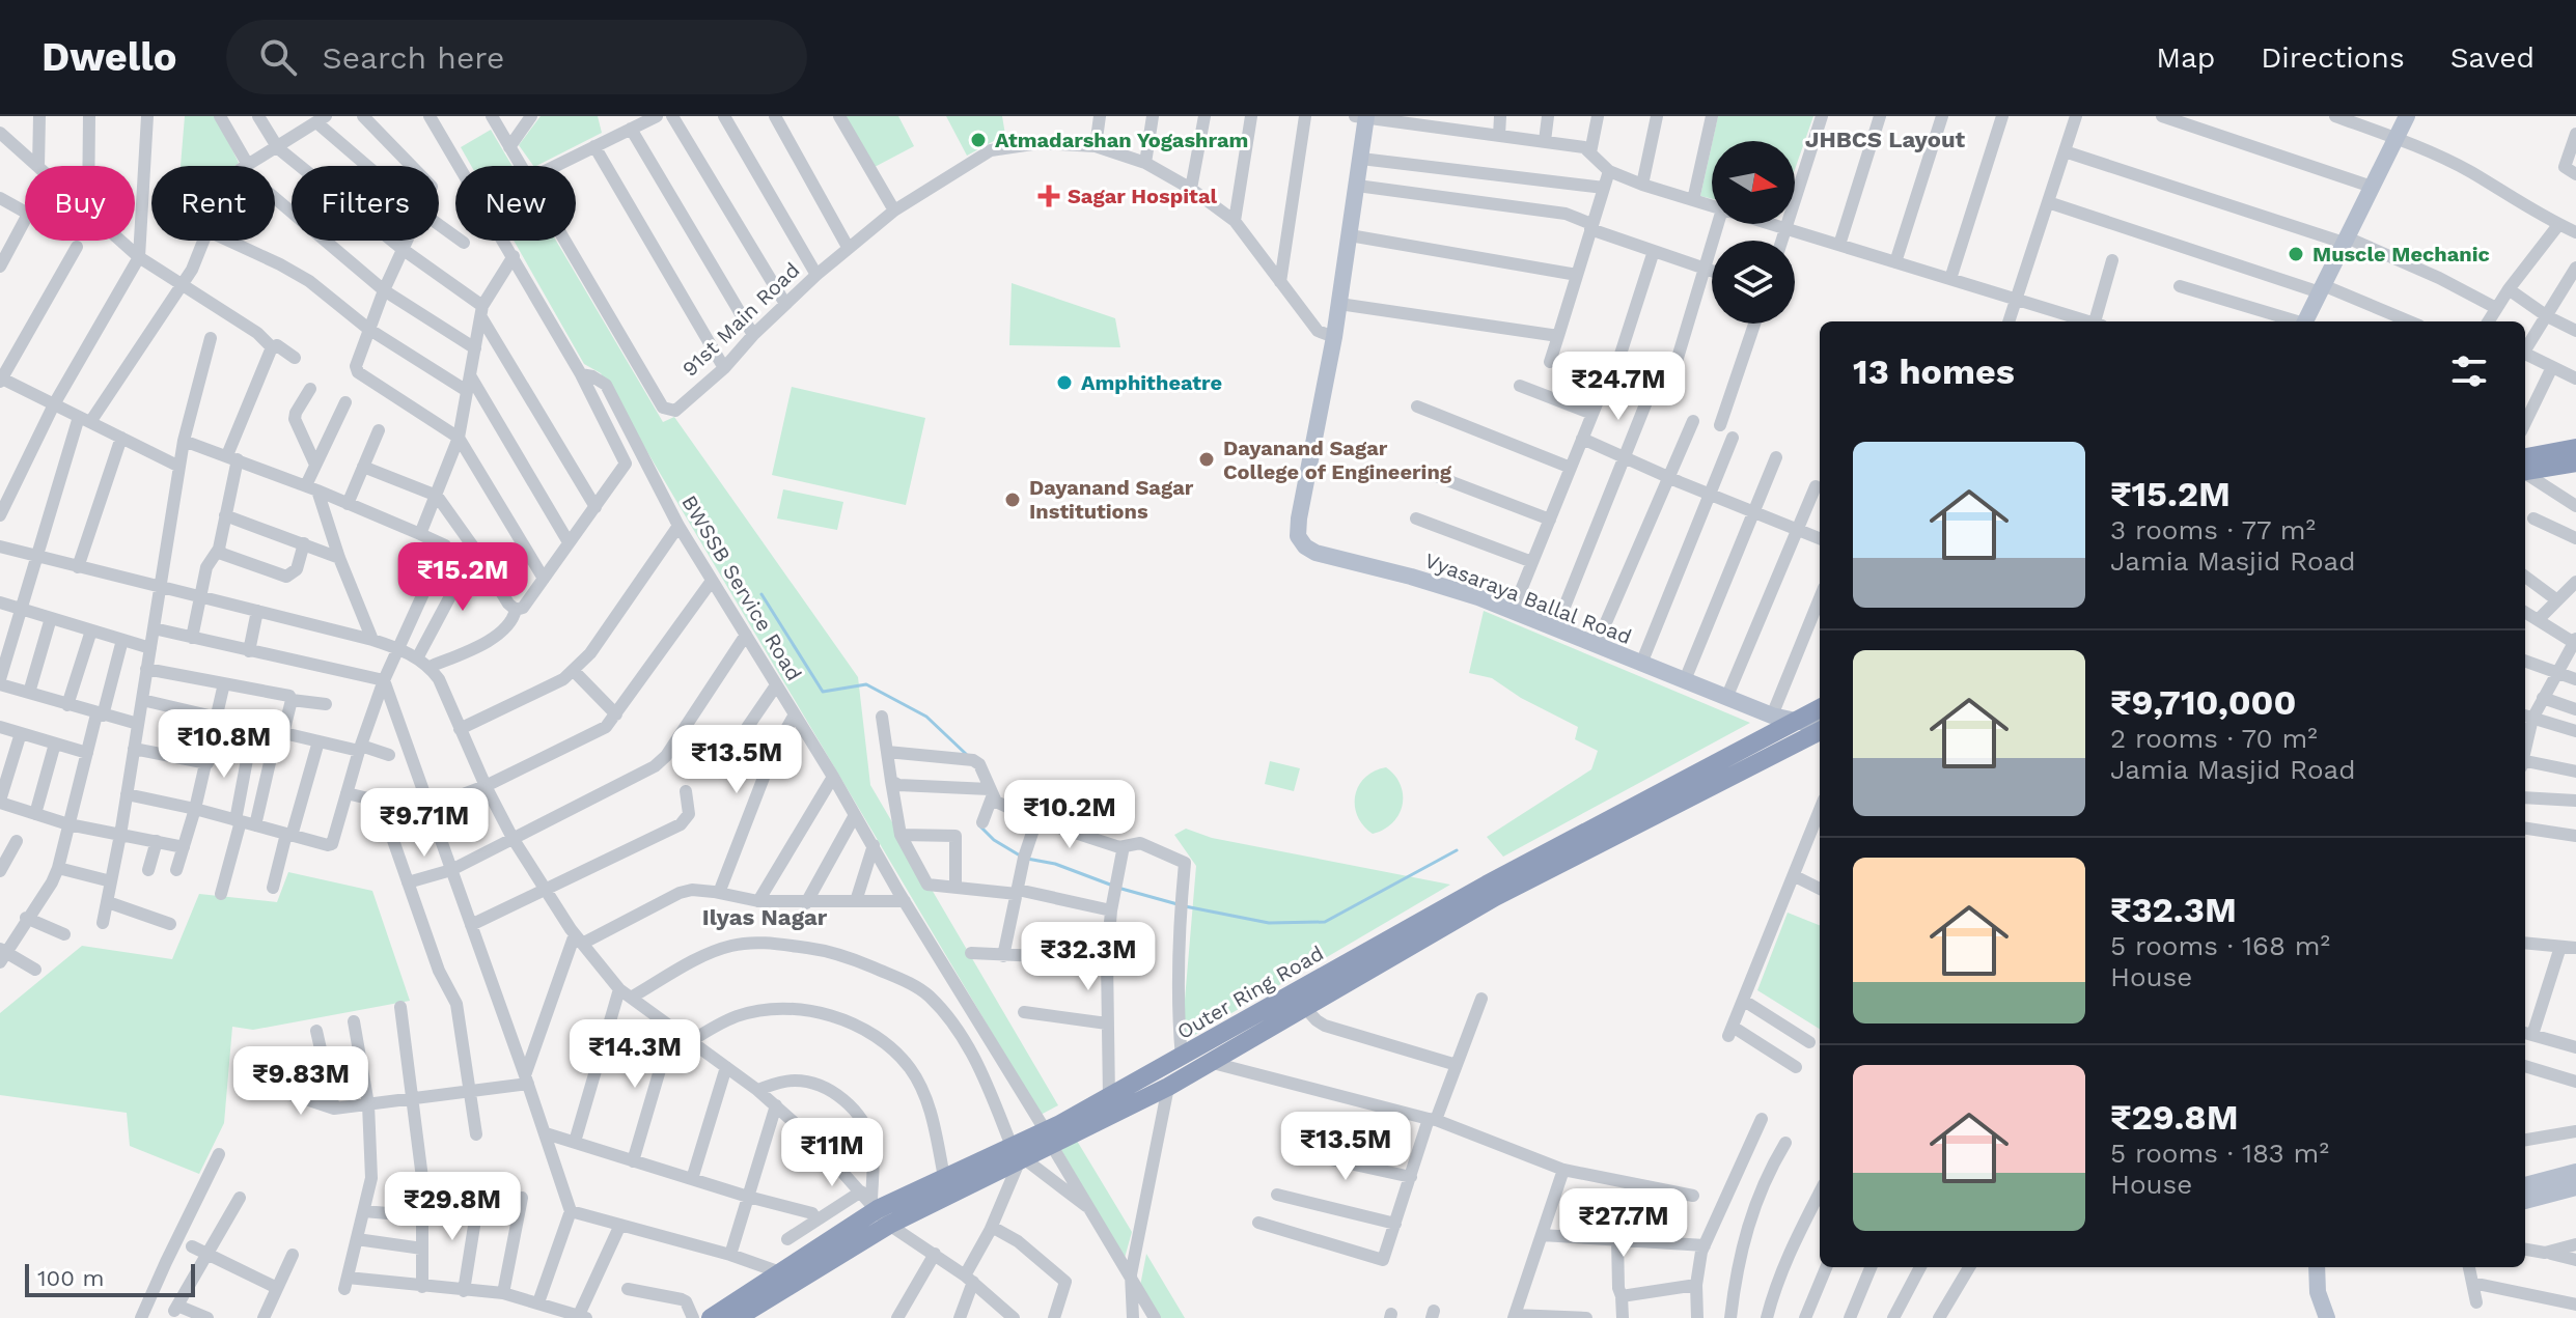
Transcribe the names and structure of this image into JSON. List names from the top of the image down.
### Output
{
  "streets": {
    "highway": ["Outer Ring Road"],
    "main road": ["Vyasaraya Ballal Road"],
    "street": ["91st Main Road", "BWSSB Service Road"]
  },
  "crossings": [
    ["91st Main Road", "Vyasaraya Ballal Road"],
    ["BWSSB Service Road", "Outer Ring Road"],
    ["Vyasaraya Ballal Road", "Outer Ring Road"]
  ],
  "districts": ["JHBCS Layout", "Ilyas Nagar"],
  "places": {
    "other": [
      "Atmadarshan Yogashram",
      "Muscle Mechanic",
      "Amphitheatre",
      "Dayanand Sagar College of Engineering",
      "Dayanand Sagar Institutions"
    ],
    "health": ["Sagar Hospital"]
  },
  "scale_bar": "100 m",
  "north": "right",
  "page": {
    "header": "Dwello",
    "search": "Search here",
    "nav": ["Map", "Directions", "Saved"],
    "chip": [
      "Buy",
      "Rent",
      "Filters",
      "New"
    ],
    "heading": "13 homes",
    "price": [
      "₹24.7M",
      "₹15.2M",
      "₹10.8M",
      "₹13.5M",
      "₹10.2M",
      "₹9.71M",
      "₹32.3M",
      "₹14.3M",
      "₹9.83M",
      "₹13.5M",
      "₹11M",
      "₹29.8M",
      "₹27.7M"
    ],
    "list": [
      {
        "name": "₹15.2M",
        "note": "3 rooms · 77 m² · Jamia Masjid Road"
      },
      {
        "name": "₹9,710,000",
        "note": "2 rooms · 70 m² · Jamia Masjid Road"
      },
      {
        "name": "₹32.3M",
        "note": "5 rooms · 168 m² · House"
      },
      {
        "name": "₹29.8M",
        "note": "5 rooms · 183 m² · House"
      }
    ],
    "scale": "100 m"
  }
}
